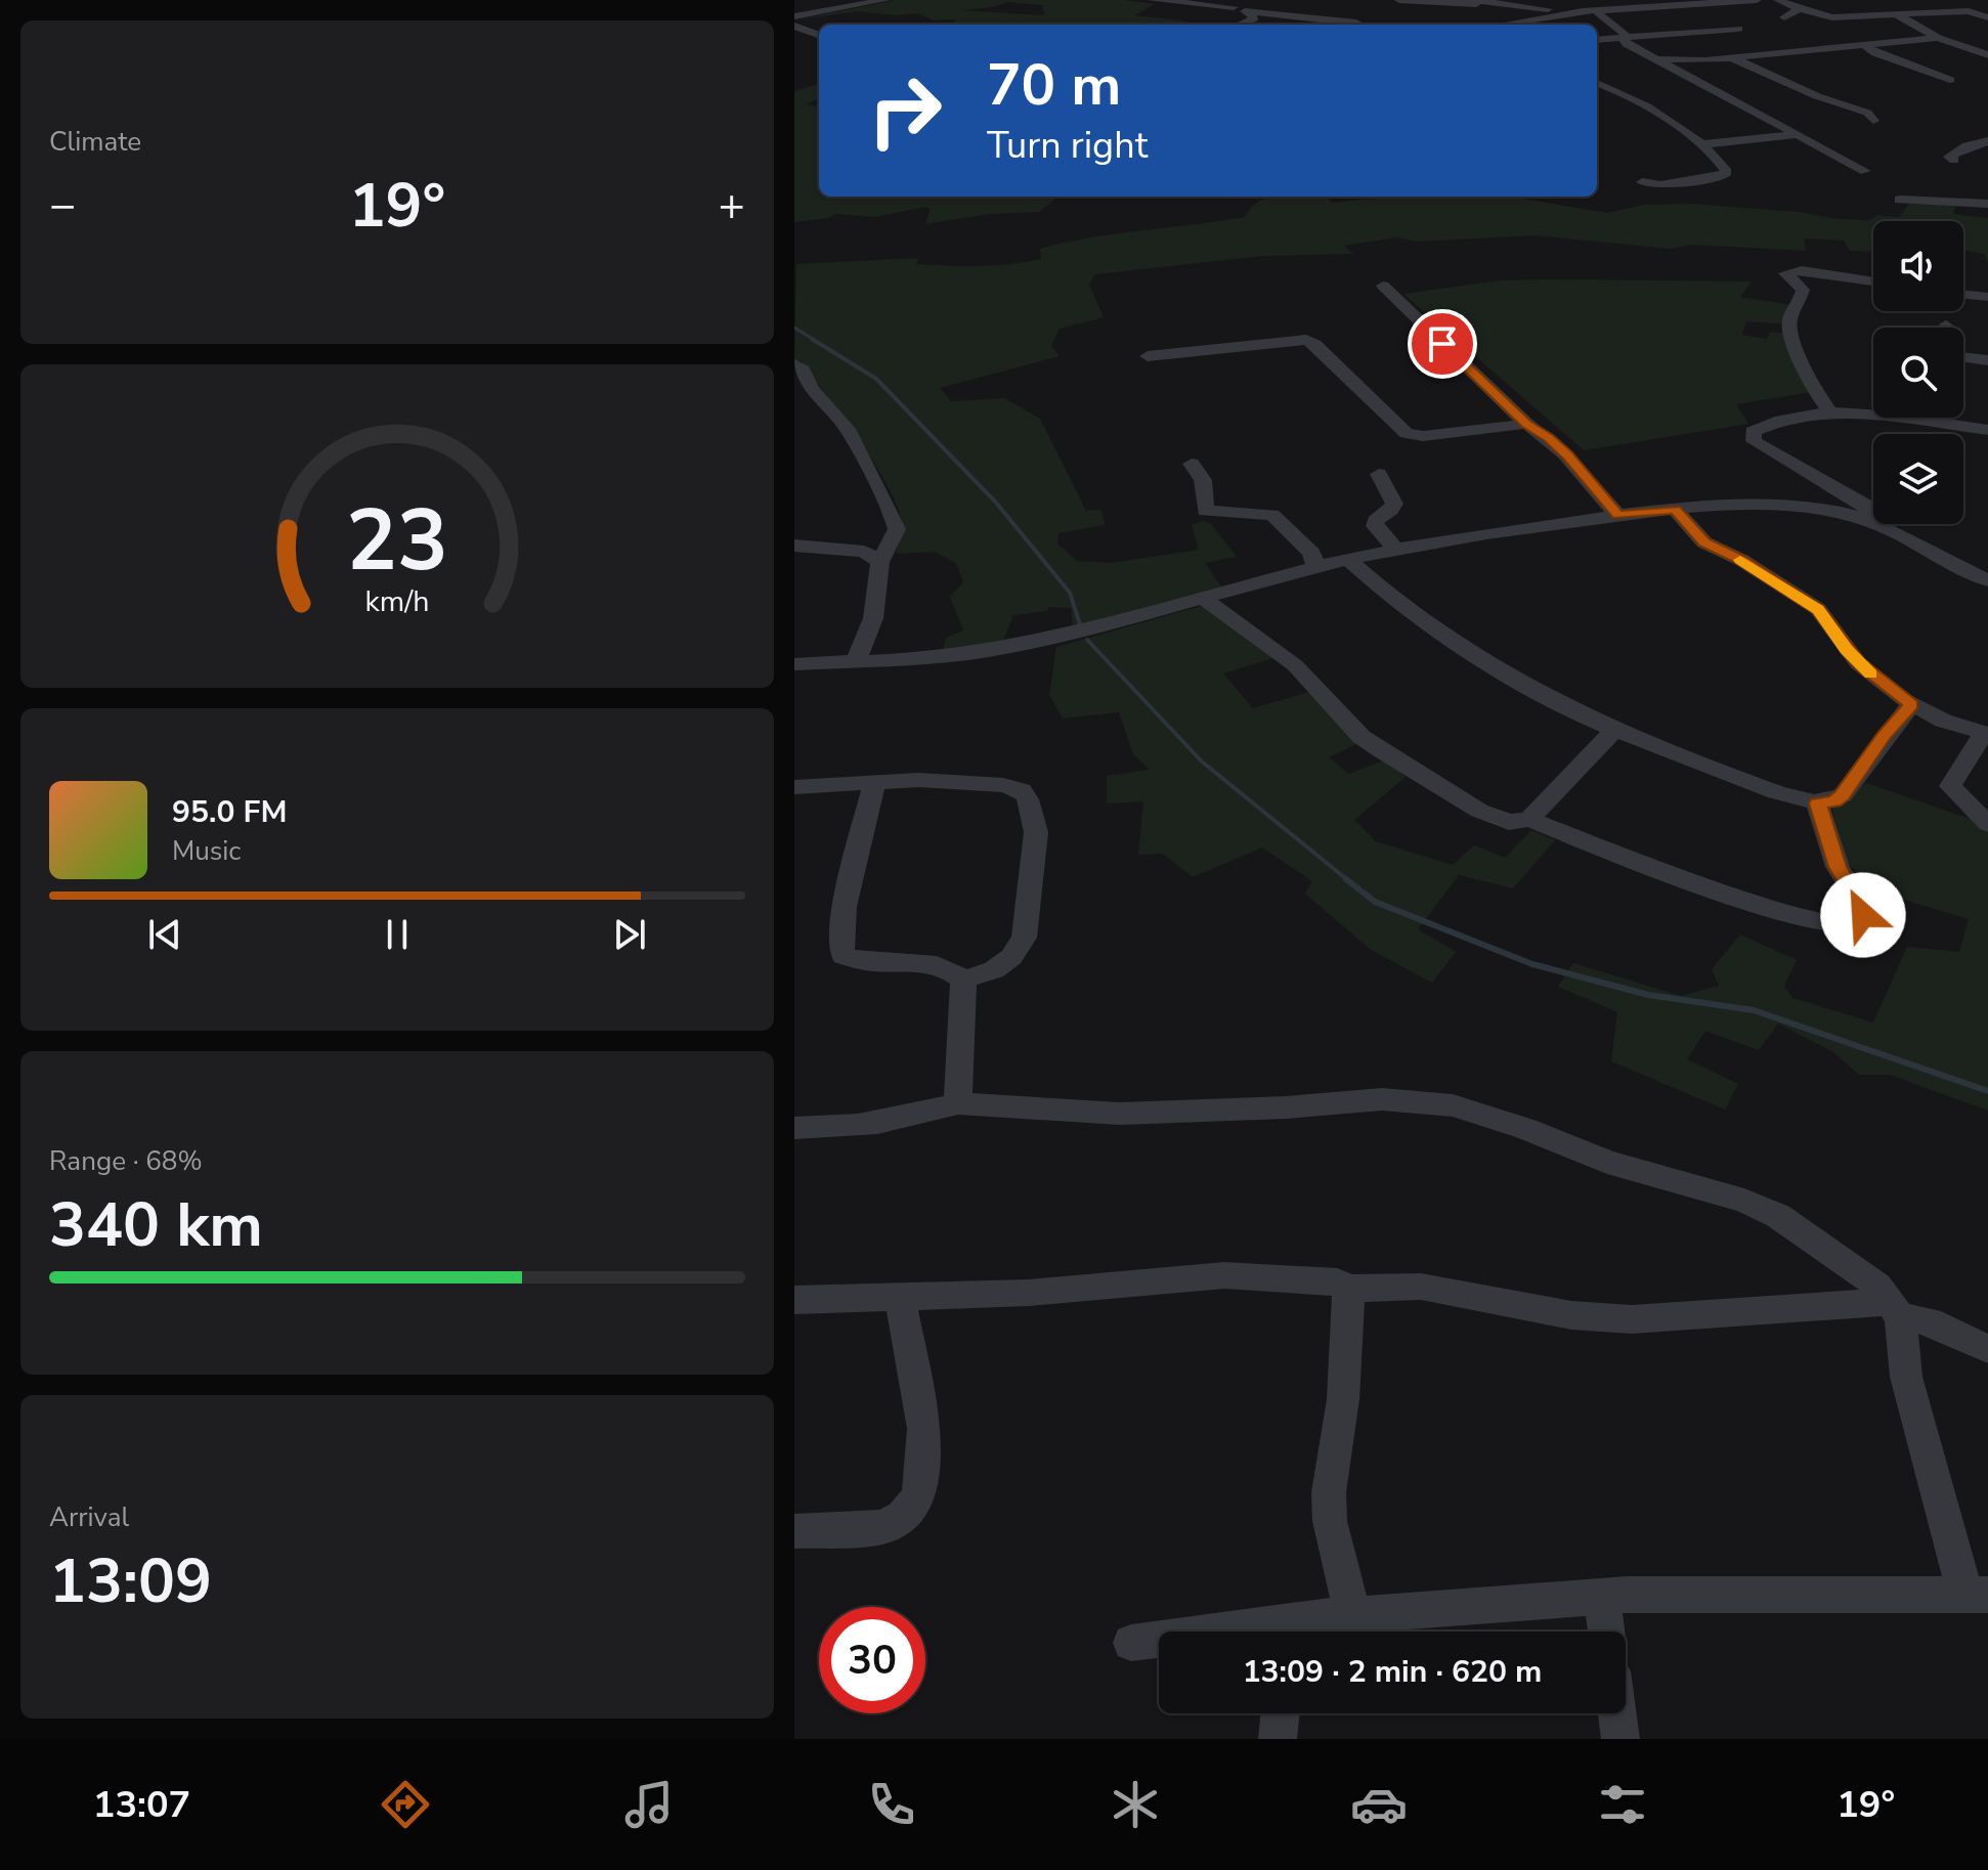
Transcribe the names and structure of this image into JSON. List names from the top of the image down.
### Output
{
  "page": {
    "tile": [
      "Climate",
      ["Range · 68%", "340 km"],
      ["Arrival", "13:09"]
    ],
    "turn": ["70 m", "Turn right"],
    "heat": ["−", "19°", "+"],
    "song": ["95.0 FM", "Music"],
    "limit": "30",
    "trip": "13:09 · 2 min · 620 m",
    "tabs": ["13:07", "19°"],
    "gauge": ["23", "km/h"]
  }
}
